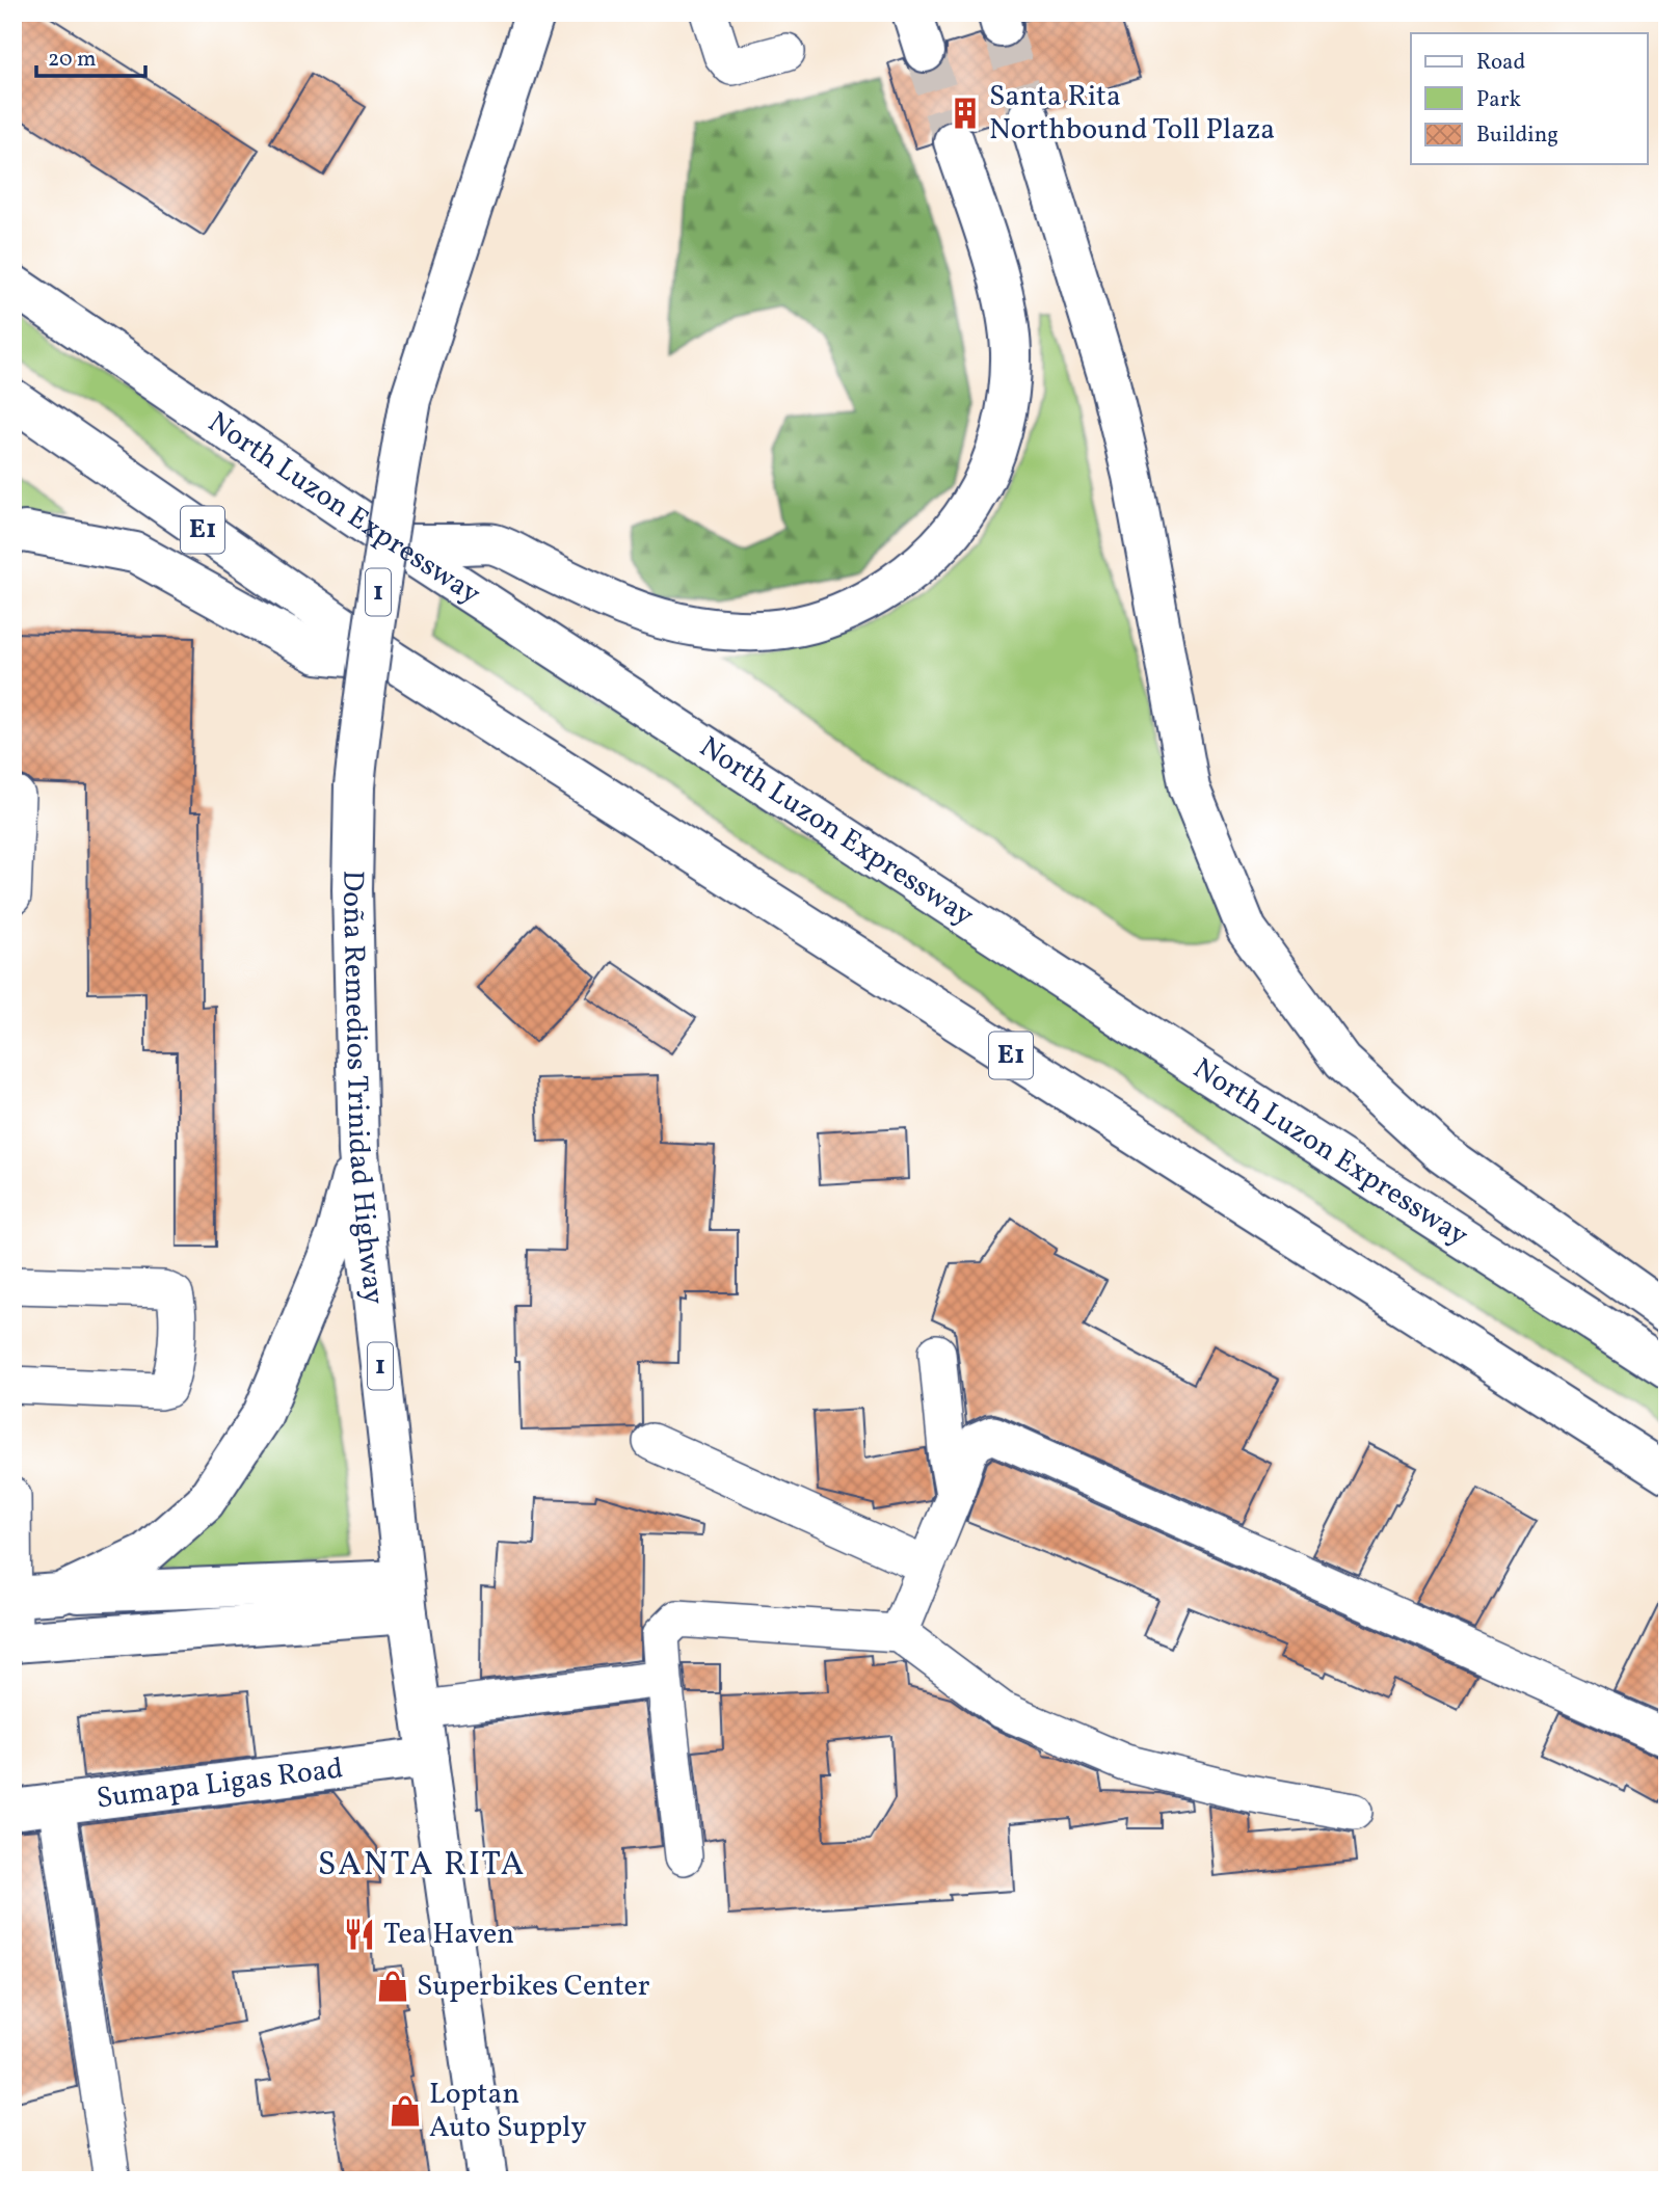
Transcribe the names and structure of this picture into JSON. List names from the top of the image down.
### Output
{
  "streets": {
    "main road": [
      "North Luzon Expressway",
      "E1",
      "1",
      "Doña Remedios Trinidad Highway",
      "Sumapa Ligas Road"
    ]
  },
  "crossings": [
    ["Doña Remedios Trinidad Highway", "Sumapa Ligas Road"]
  ],
  "districts": ["SANTA RITA"],
  "places": {
    "building": ["Santa Rita Northbound Toll Plaza"],
    "restaurant": ["Tea Haven"],
    "shop": ["Superbikes Center", "Loptan Auto Supply"]
  },
  "legend": ["Road", "Park", "Building"],
  "scale_bar": "20 m"
}
